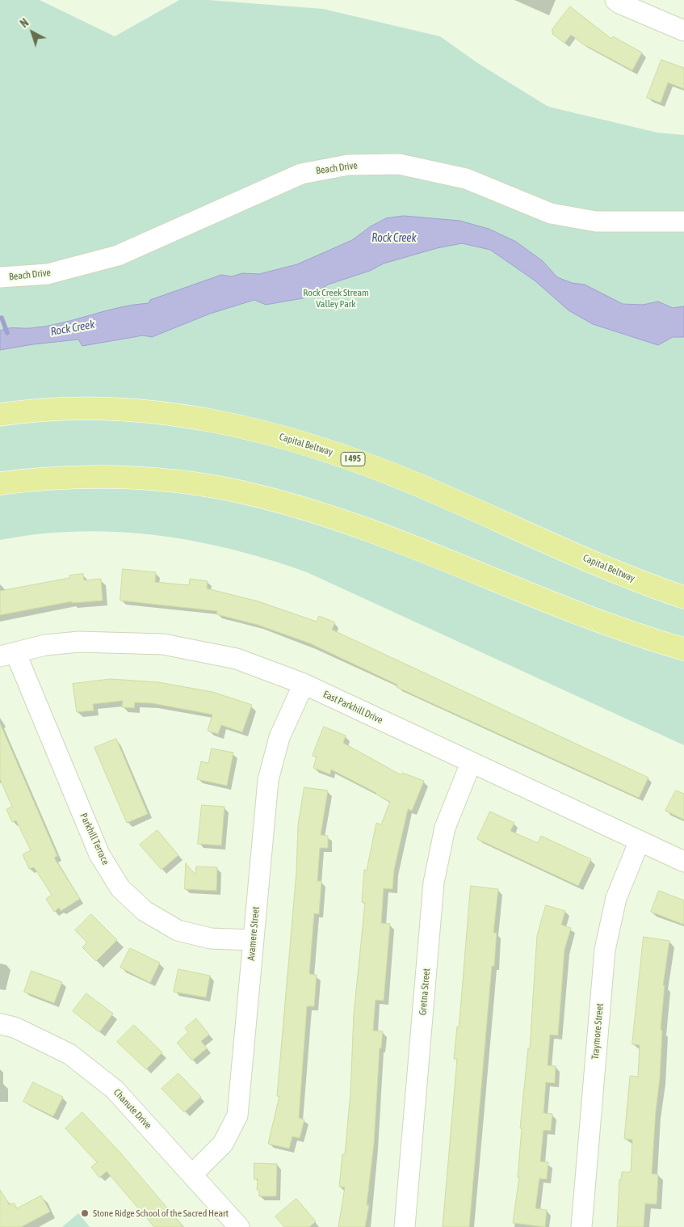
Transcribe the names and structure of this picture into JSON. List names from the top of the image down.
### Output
{
  "streets": {
    "highway": ["Capital Beltway", "I 495"],
    "street": [
      "Beach Drive",
      "East Parkhill Drive",
      "Parkhill Terrace",
      "Avamere Street",
      "Gretna Street",
      "Traymore Street",
      "Chanute Drive"
    ]
  },
  "crossings": [
    ["East Parkhill Drive", "Parkhill Terrace"],
    ["East Parkhill Drive", "Avamere Street"],
    ["East Parkhill Drive", "Gretna Street"],
    ["East Parkhill Drive", "Traymore Street"],
    ["Parkhill Terrace", "Avamere Street"],
    ["Avamere Street", "Chanute Drive"]
  ],
  "water": ["Rock Creek"],
  "parks": ["Rock Creek Stream Valley Park"],
  "places": ["Stone Ridge School of the Sacred Heart"],
  "north": "top left"
}
